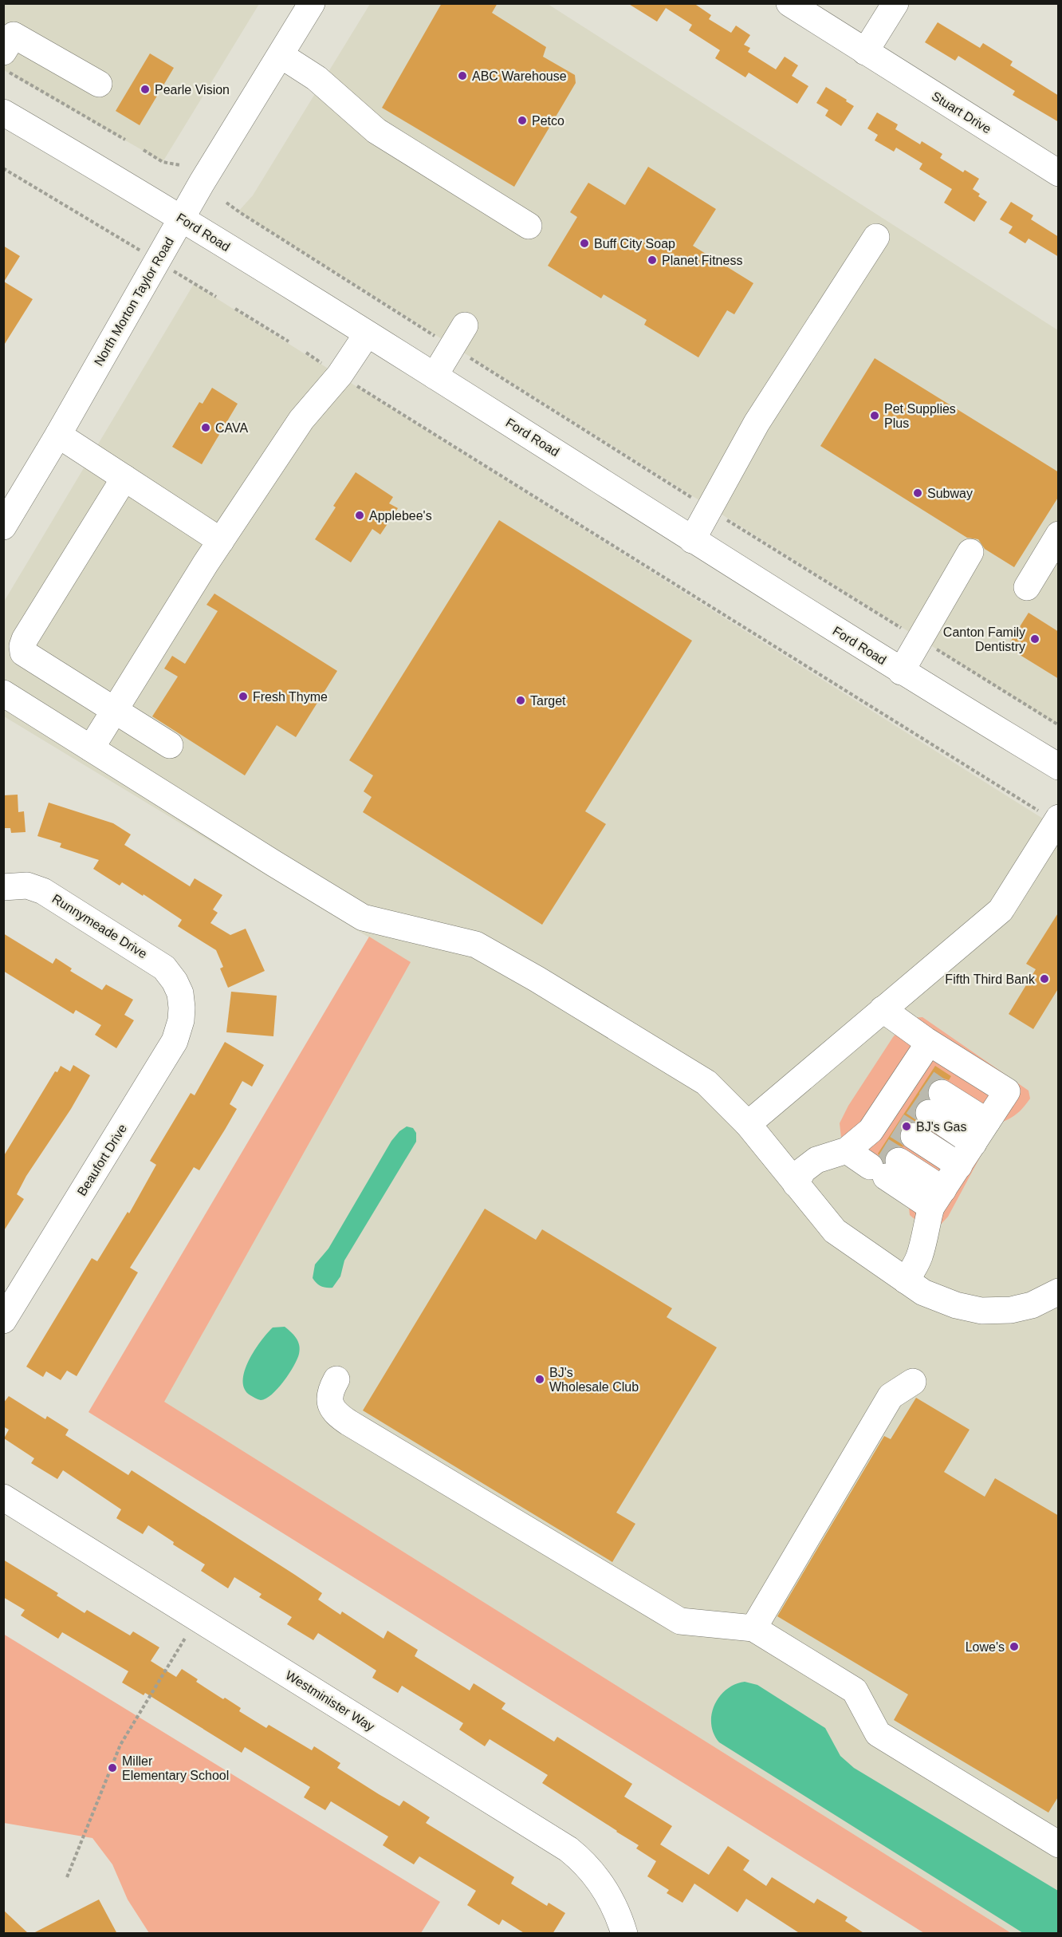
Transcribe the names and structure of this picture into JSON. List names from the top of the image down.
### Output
{
  "streets": {
    "street": [
      "Stuart Drive",
      "Ford Road",
      "North Morton Taylor Road",
      "Runnymeade Drive",
      "Beaufort Drive",
      "Westminister Way"
    ]
  },
  "crossings": [
    ["Ford Road", "North Morton Taylor Road"],
    ["Runnymeade Drive", "Beaufort Drive"]
  ],
  "places": [
    "ABC Warehouse",
    "Pearle Vision",
    "Petco",
    "Buff City Soap",
    "Planet Fitness",
    "Pet Supplies Plus",
    "CAVA",
    "Subway",
    "Applebee's",
    "Canton Family Dentistry",
    "Fresh Thyme",
    "Target",
    "Fifth Third Bank",
    "BJ's Gas",
    "BJ's Wholesale Club",
    "Lowe's",
    "Miller Elementary School"
  ]
}
